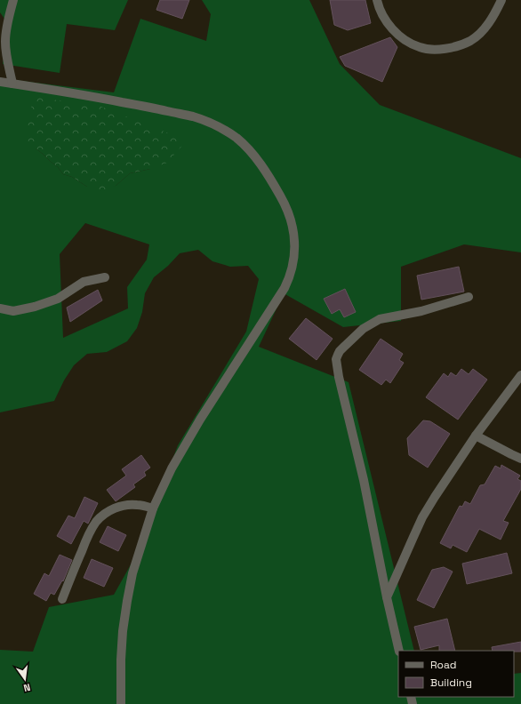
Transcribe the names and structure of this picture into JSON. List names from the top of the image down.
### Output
{
  "legend": ["Road", "Building"],
  "north": "bottom"
}
